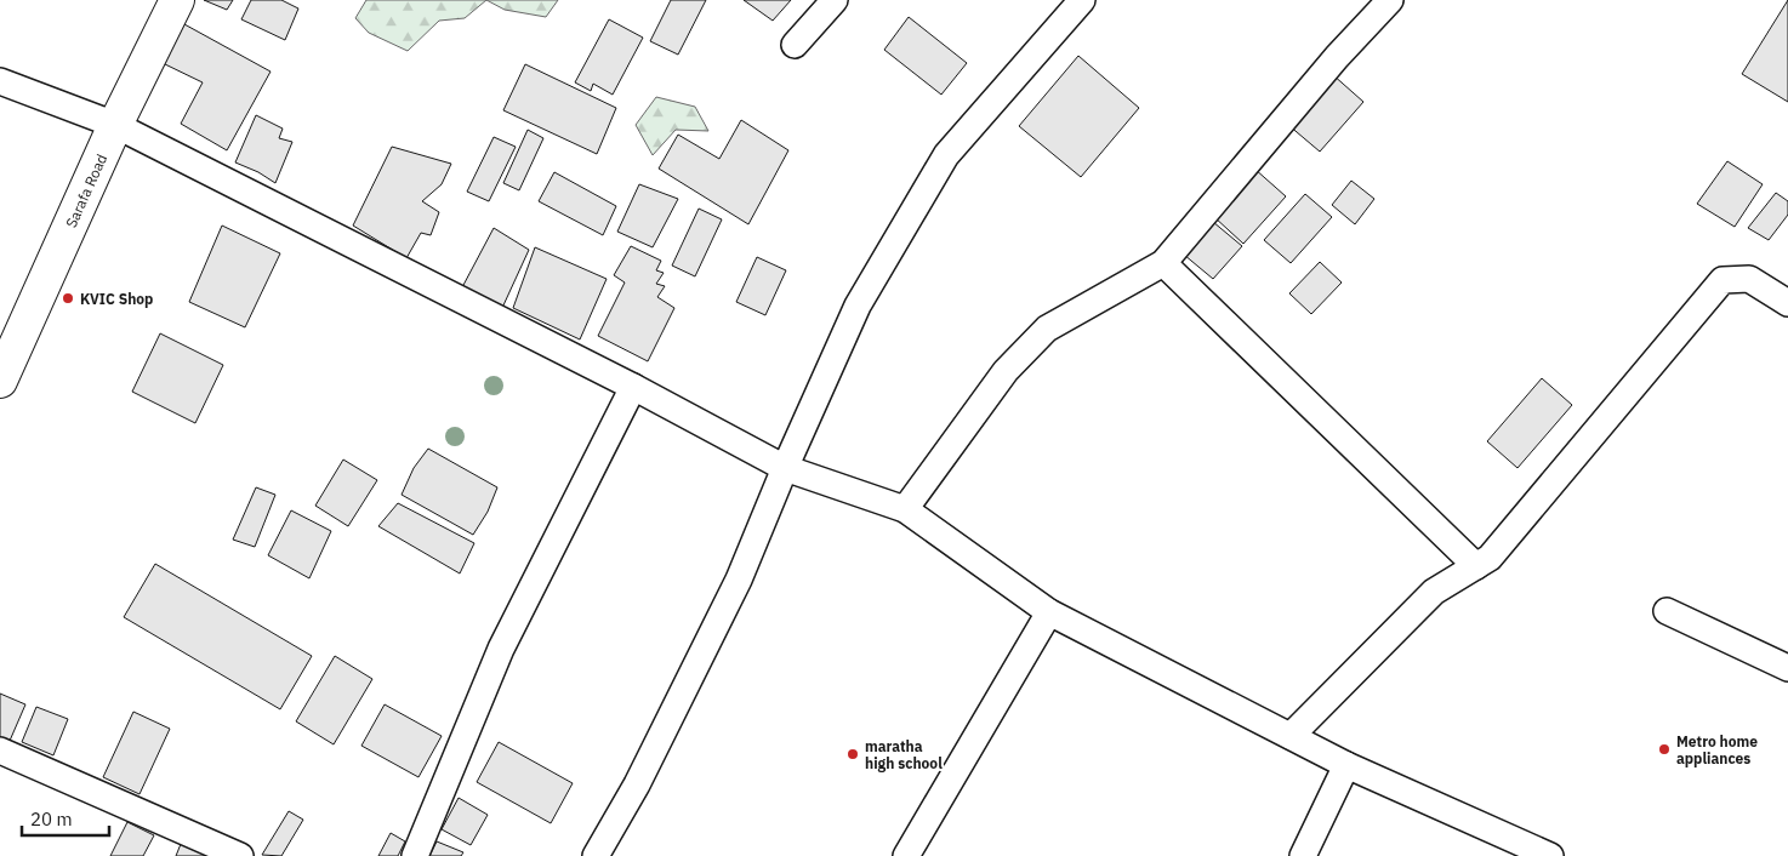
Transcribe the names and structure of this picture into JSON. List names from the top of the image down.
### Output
{
  "streets": {
    "street": ["Sarafa Road"]
  },
  "places": ["KVIC Shop", "Metro home appliances", "maratha high school"],
  "scale_bar": "20 m"
}
